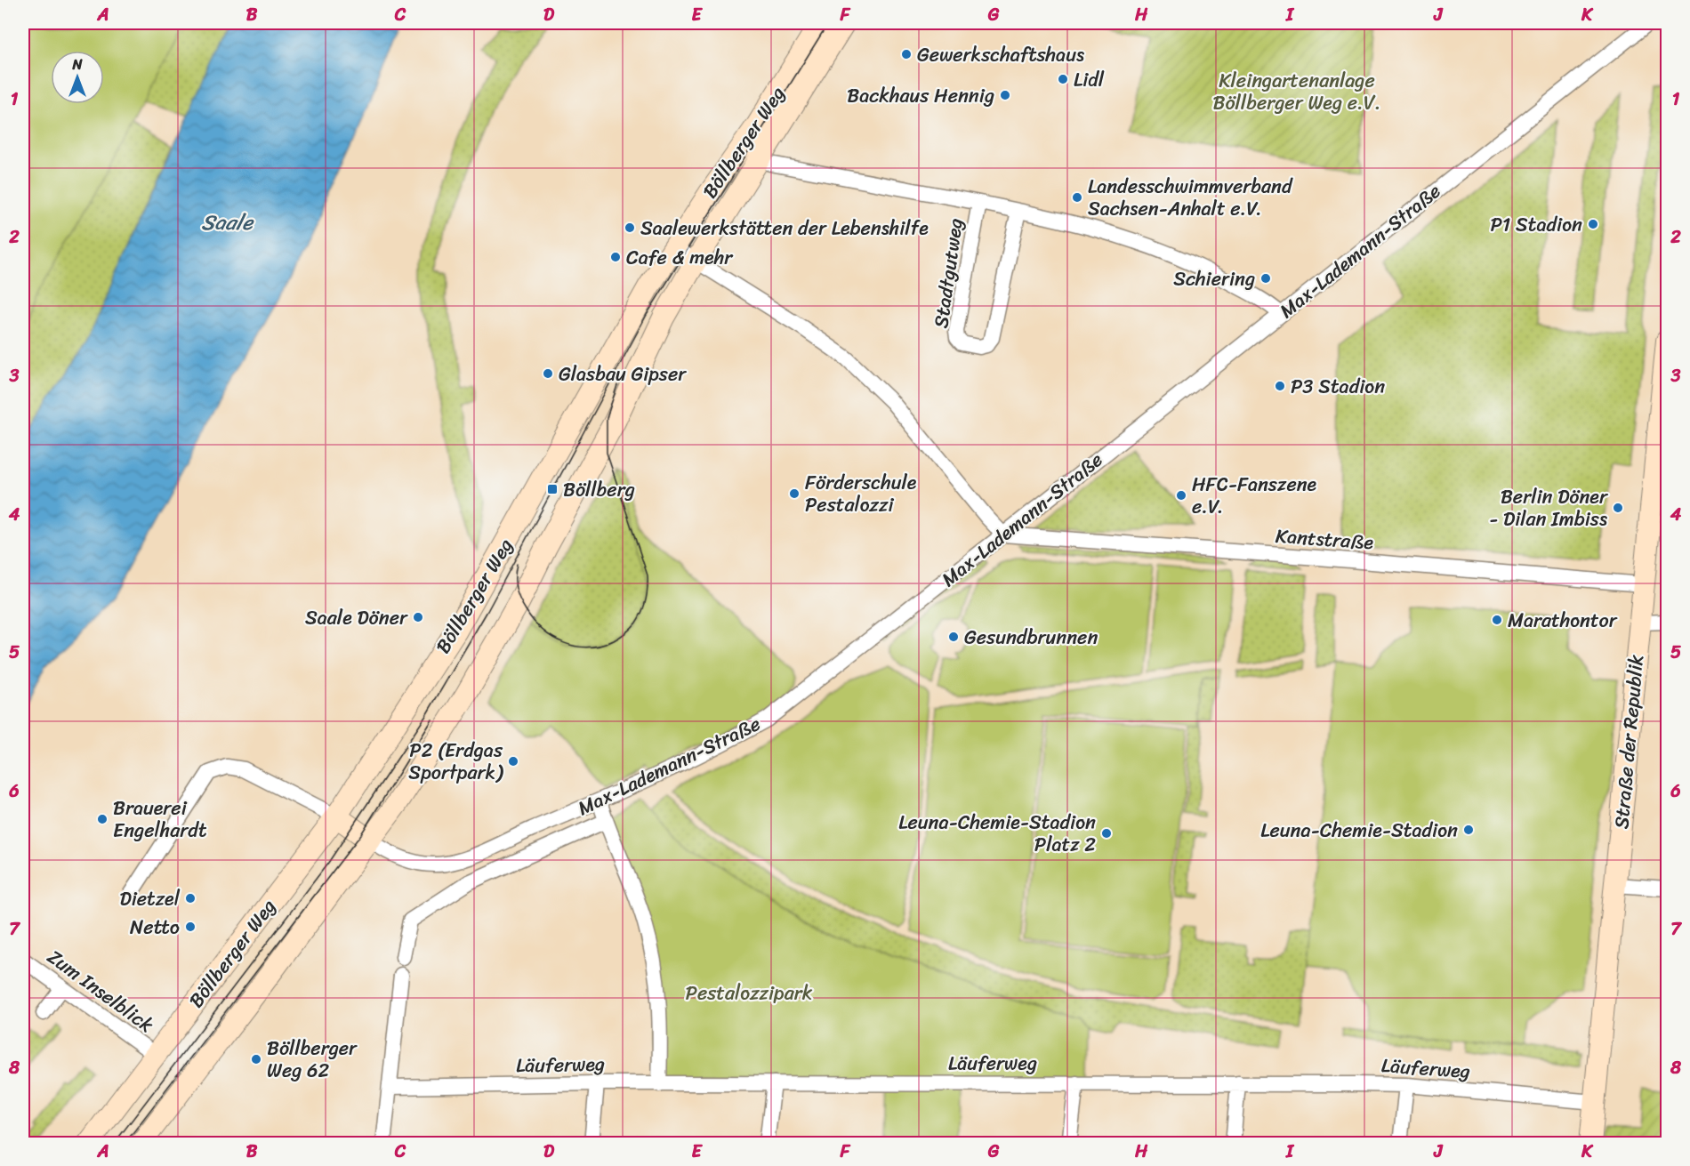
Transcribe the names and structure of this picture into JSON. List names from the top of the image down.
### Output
{
  "streets": {
    "street": [
      "Böllberger Weg",
      "Max-Lademann-Straße",
      "Stadtgutweg",
      "Kantstraße",
      "Straße der Republik",
      "Zum Inselblick",
      "Läuferweg"
    ]
  },
  "crossings": [
    ["Böllberger Weg", "Max-Lademann-Straße"],
    ["Böllberger Weg", "Stadtgutweg"],
    ["Böllberger Weg", "Zum Inselblick"],
    ["Max-Lademann-Straße", "Stadtgutweg"],
    ["Max-Lademann-Straße", "Kantstraße"],
    ["Kantstraße", "Straße der Republik"],
    ["Straße der Republik", "Läuferweg"]
  ],
  "water": ["Saale"],
  "parks": ["Kleingartenanlage Böllberger Weg e.V.", "Pestalozzipark"],
  "places": {
    "other": [
      "Gewerkschaftshaus",
      "Lidl",
      "Backhaus Hennig",
      "Landesschwimmverband Sachsen-Anhalt e.V.",
      "P1 Stadion",
      "Saalewerkstätten der Lebenshilfe",
      "Cafe & mehr",
      "Schiering",
      "Glasbau Gipser",
      "P3 Stadion",
      "Förderschule Pestalozzi",
      "HFC-Fanszene e.V.",
      "Berlin Döner - Dilan Imbiss",
      "Saale Döner",
      "Marathontor",
      "Gesundbrunnen",
      "P2 (Erdgas Sportpark)",
      "Brauerei Engelhardt",
      "Leuna-Chemie-Stadion",
      "Leuna-Chemie-Stadion Platz 2",
      "Dietzel",
      "Netto",
      "Böllberger Weg 62"
    ],
    "transit": ["Böllberg"]
  },
  "north": "top",
  "grid": {
    "columns": [
      "A",
      "B",
      "C",
      "D",
      "E",
      "F",
      "G",
      "H",
      "I",
      "J",
      "K"
    ],
    "rows": [
      "1",
      "2",
      "3",
      "4",
      "5",
      "6",
      "7",
      "8"
    ]
  }
}
